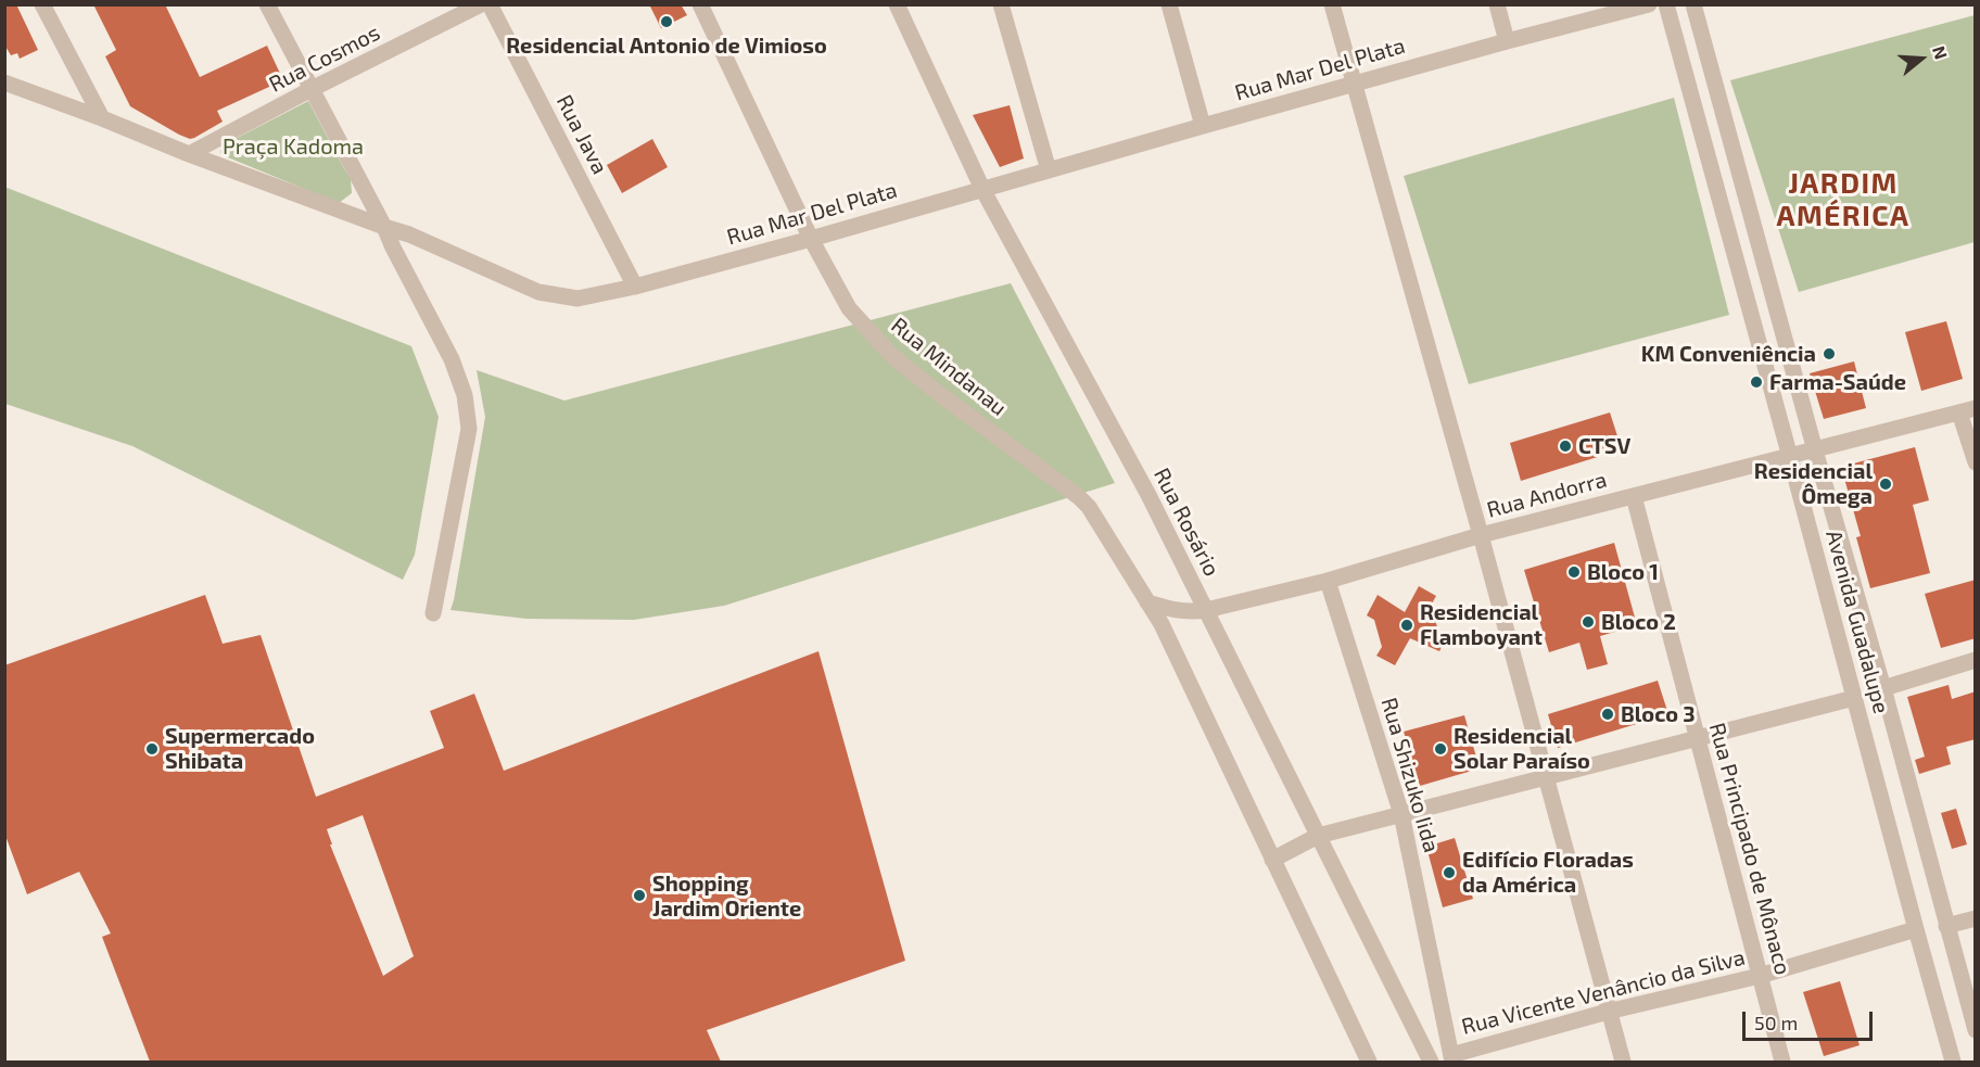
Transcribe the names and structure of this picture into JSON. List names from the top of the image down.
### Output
{
  "streets": {
    "street": [
      "Rua Cosmos",
      "Rua Mar Del Plata",
      "Rua Java",
      "Rua Mindanau",
      "Rua Andorra",
      "Rua Rosário",
      "Avenida Guadalupe",
      "Rua Shizuko Iida",
      "Rua Principado de Mônaco",
      "Rua Vicente Venâncio da Silva"
    ]
  },
  "crossings": [
    ["Rua Cosmos", "Rua Mar Del Plata"],
    ["Rua Mar Del Plata", "Rua Java"],
    ["Rua Mar Del Plata", "Rua Mindanau"],
    ["Rua Mar Del Plata", "Rua Rosário"],
    ["Rua Mindanau", "Rua Andorra"],
    ["Rua Andorra", "Rua Rosário"],
    ["Rua Andorra", "Avenida Guadalupe"],
    ["Rua Andorra", "Rua Shizuko Iida"],
    ["Rua Andorra", "Rua Principado de Mônaco"],
    ["Avenida Guadalupe", "Rua Vicente Venâncio da Silva"],
    ["Rua Shizuko Iida", "Rua Vicente Venâncio da Silva"],
    ["Rua Principado de Mônaco", "Rua Vicente Venâncio da Silva"]
  ],
  "districts": ["JARDIM AMÉRICA"],
  "parks": ["Praça Kadoma"],
  "places": [
    "Residencial Antonio de Vimioso",
    "KM Conveniência",
    "Farma-Saúde",
    "CTSV",
    "Residencial Ômega",
    "Bloco 1",
    "Bloco 2",
    "Residencial Flamboyant",
    "Bloco 3",
    "Supermercado Shibata",
    "Residencial Solar Paraíso",
    "Edifício Floradas da América",
    "Shopping Jardim Oriente"
  ],
  "scale_bar": "50 m",
  "north": "right"
}
